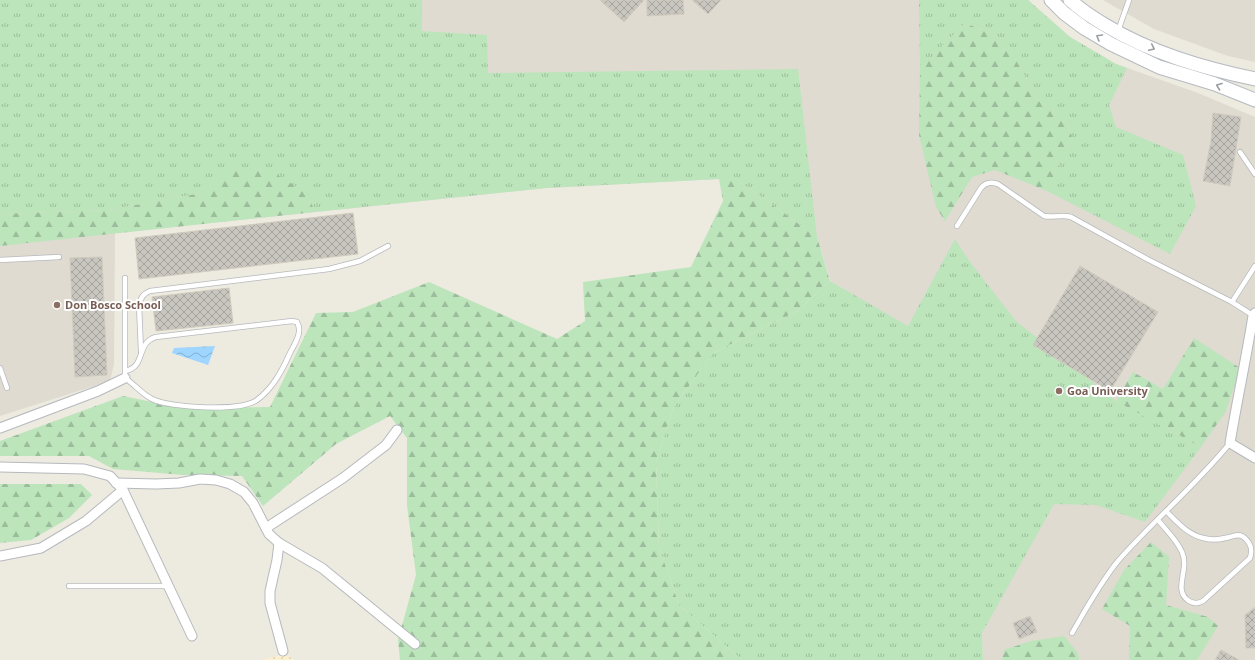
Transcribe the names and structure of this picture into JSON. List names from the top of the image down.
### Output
{
  "places": ["Don Bosco School", "Goa University"]
}
